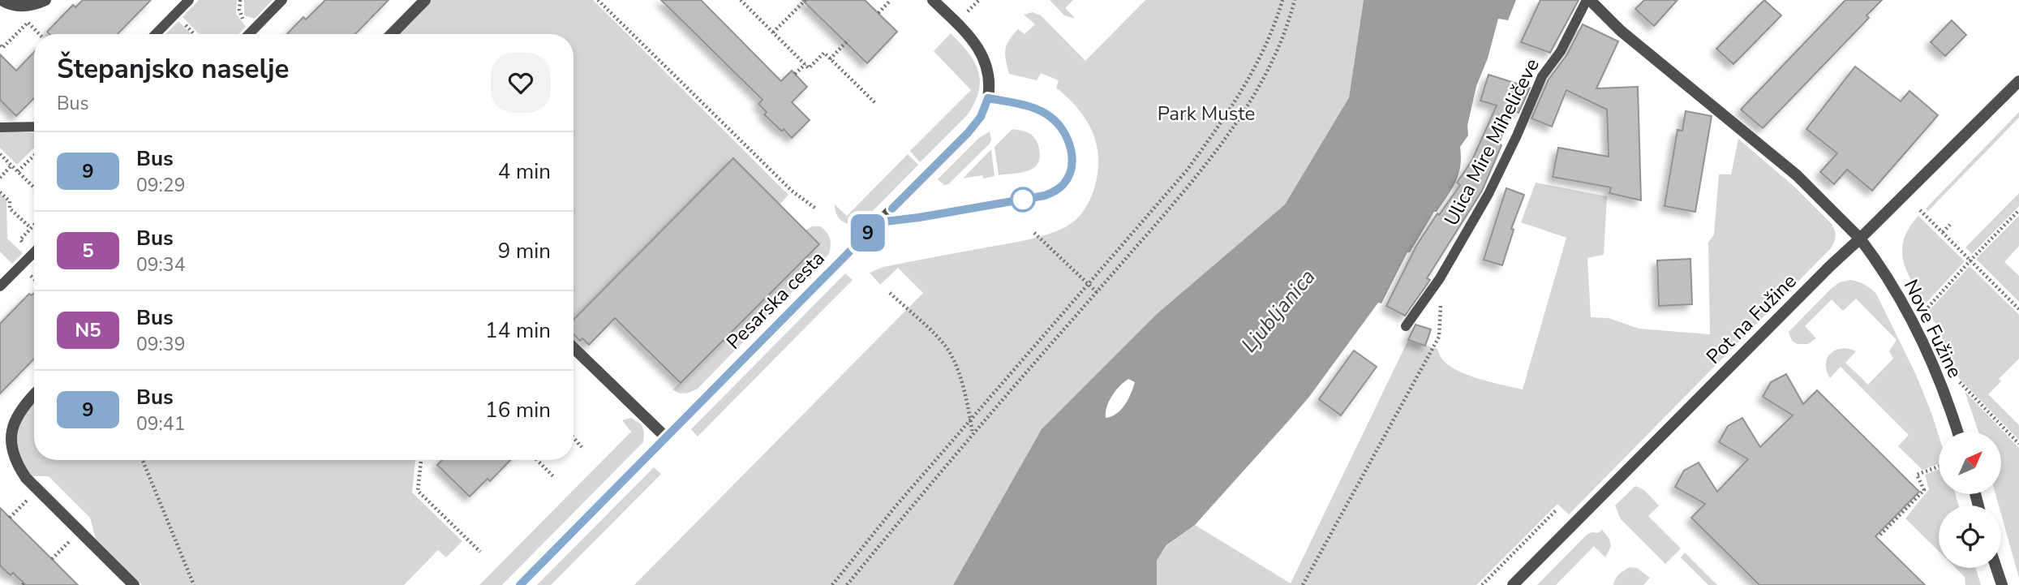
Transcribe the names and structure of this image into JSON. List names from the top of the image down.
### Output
{
  "streets": {
    "street": [
      "Ulica Mire Miheličeve",
      "Pesarska cesta",
      "Pot na Fužine",
      "Nove Fužine"
    ]
  },
  "crossings": [
    ["Ulica Mire Miheličeve", "Pot na Fužine"],
    ["Ulica Mire Miheličeve", "Nove Fužine"],
    ["Pot na Fužine", "Nove Fužine"]
  ],
  "water": ["Ljubljanica"],
  "parks": ["Park Muste"],
  "lines": ["bus line 9"],
  "north": "top right",
  "page": {
    "on_map": "9",
    "heading": ["Štepanjsko naselje", "Bus"],
    "list": [
      {
        "mark": "9",
        "name": "Bus",
        "note": "09:29",
        "value": "4 min"
      },
      {
        "mark": "5",
        "name": "Bus",
        "note": "09:34",
        "value": "9 min"
      },
      {
        "mark": "N5",
        "name": "Bus",
        "note": "09:39",
        "value": "14 min"
      },
      {
        "mark": "9",
        "name": "Bus",
        "note": "09:41",
        "value": "16 min"
      }
    ]
  }
}
